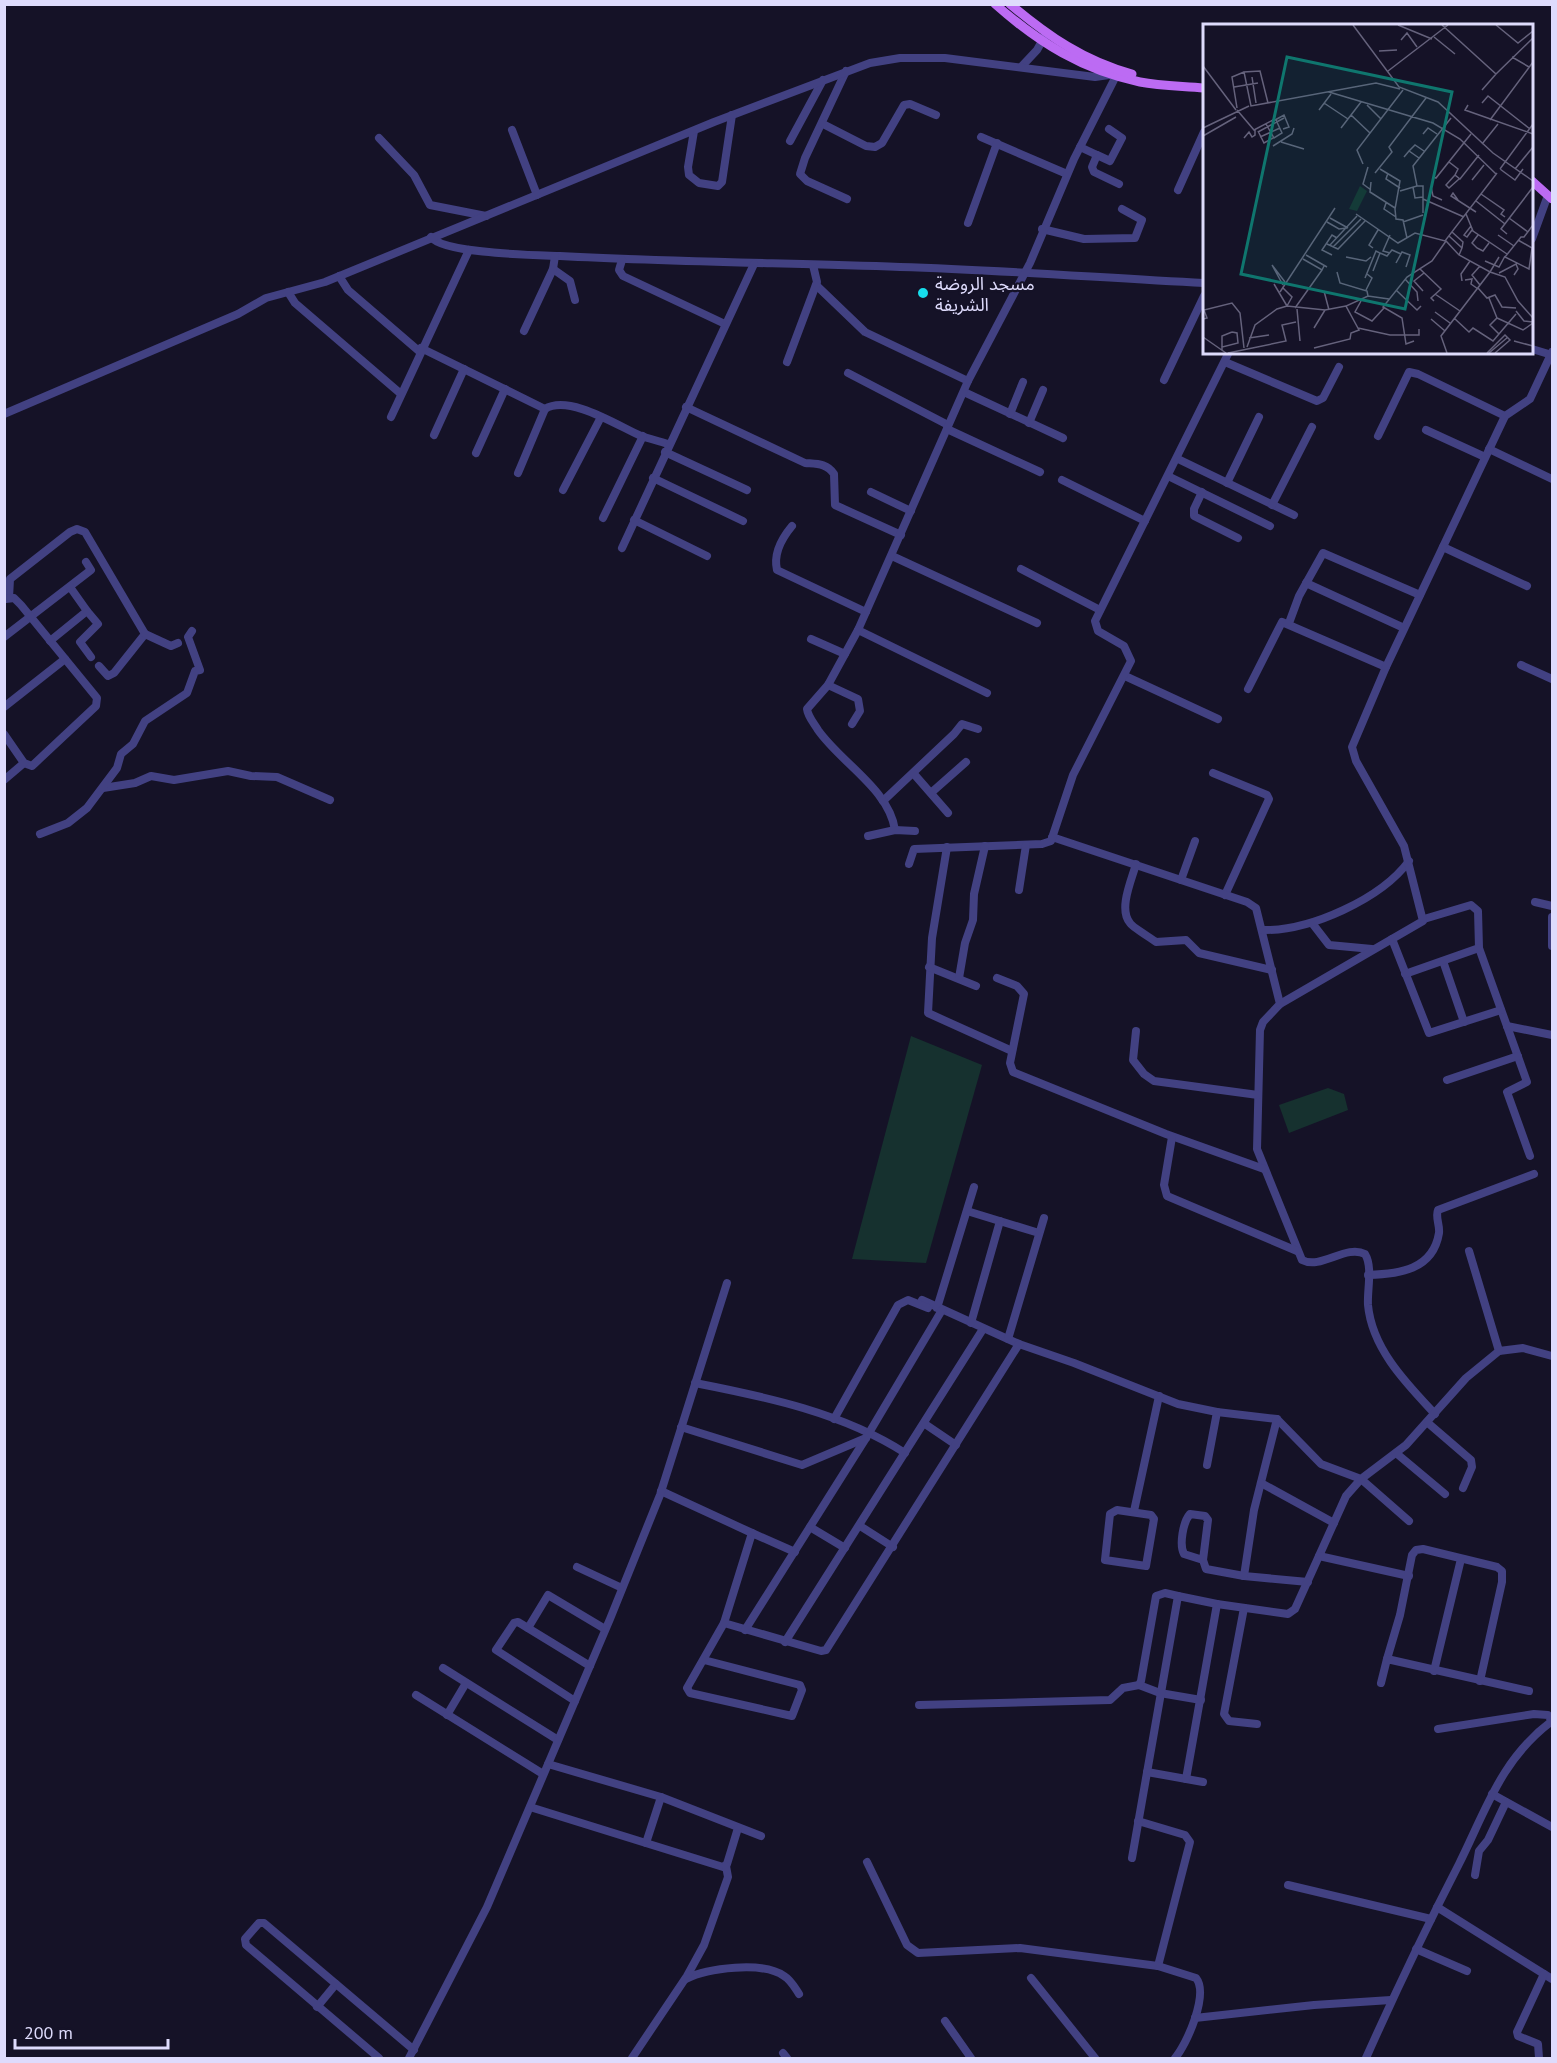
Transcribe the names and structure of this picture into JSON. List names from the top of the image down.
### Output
{
  "places": ["مسجد الروضة الشريفة"],
  "scale_bar": "200 m"
}
